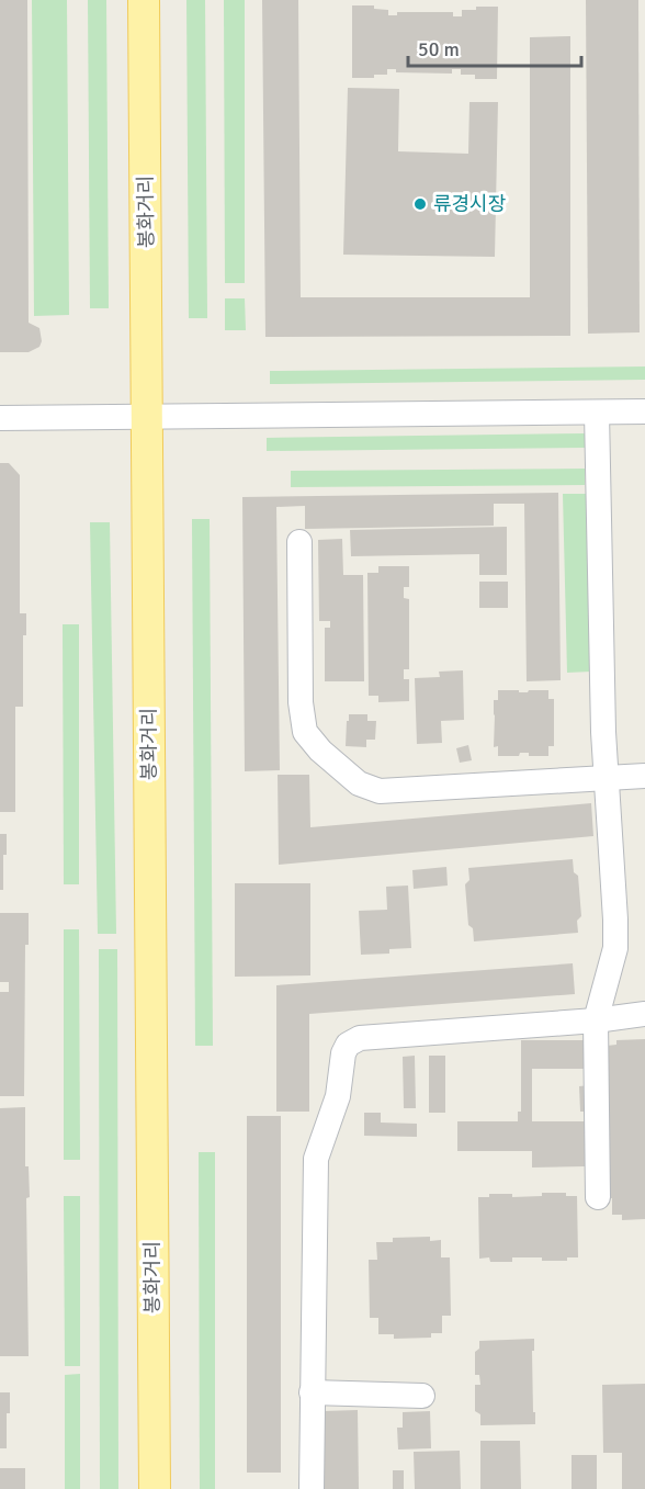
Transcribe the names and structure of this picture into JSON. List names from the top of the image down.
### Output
{
  "streets": {
    "main road": ["봉화거리"]
  },
  "places": ["류경시장"],
  "scale_bar": "50 m"
}
